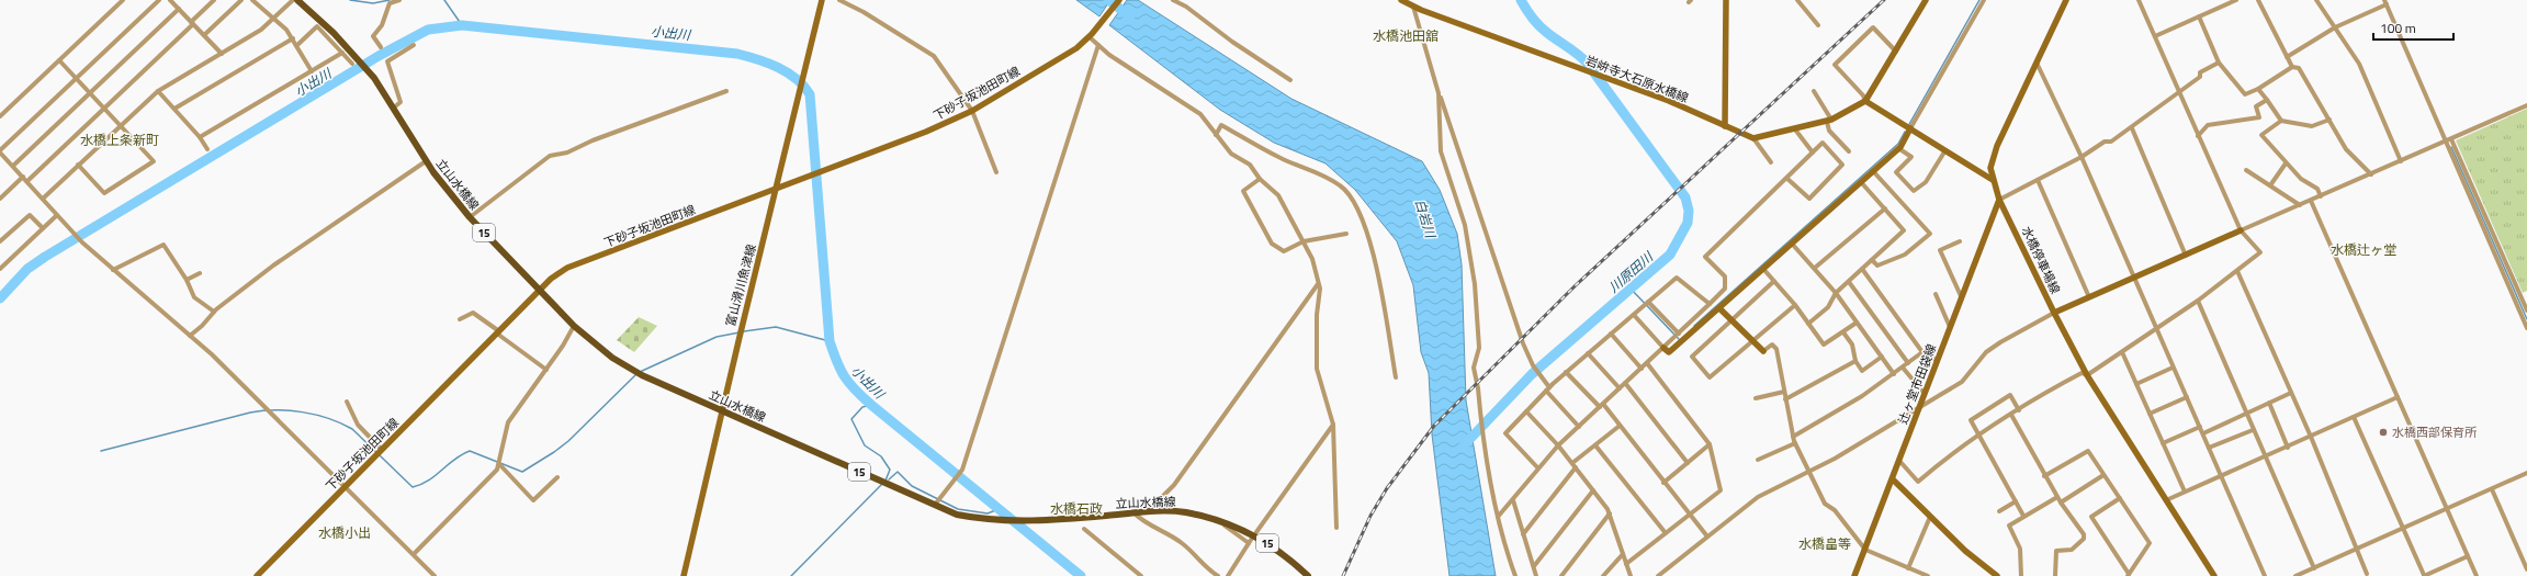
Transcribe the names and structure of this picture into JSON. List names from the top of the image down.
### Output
{
  "streets": {
    "main road": [
      "岩峅寺大石原水橋線",
      "下砂子坂池田町線",
      "立山水橋線",
      "15",
      "水橋停車場線",
      "富山滑川魚津線",
      "辻ヶ堂市田袋線"
    ]
  },
  "crossings": [
    ["下砂子坂池田町線", "立山水橋線"],
    ["下砂子坂池田町線", "富山滑川魚津線"],
    ["立山水橋線", "富山滑川魚津線"],
    ["水橋停車場線", "辻ヶ堂市田袋線"]
  ],
  "districts": [
    "水橋池田舘",
    "水橋上条新町",
    "水橋辻ヶ堂",
    "水橋石政",
    "水橋小出",
    "水橋畠等"
  ],
  "water": ["小出川", "白岩川", "川原田川"],
  "places": ["水橋西部保育所"],
  "scale_bar": "100 m"
}
